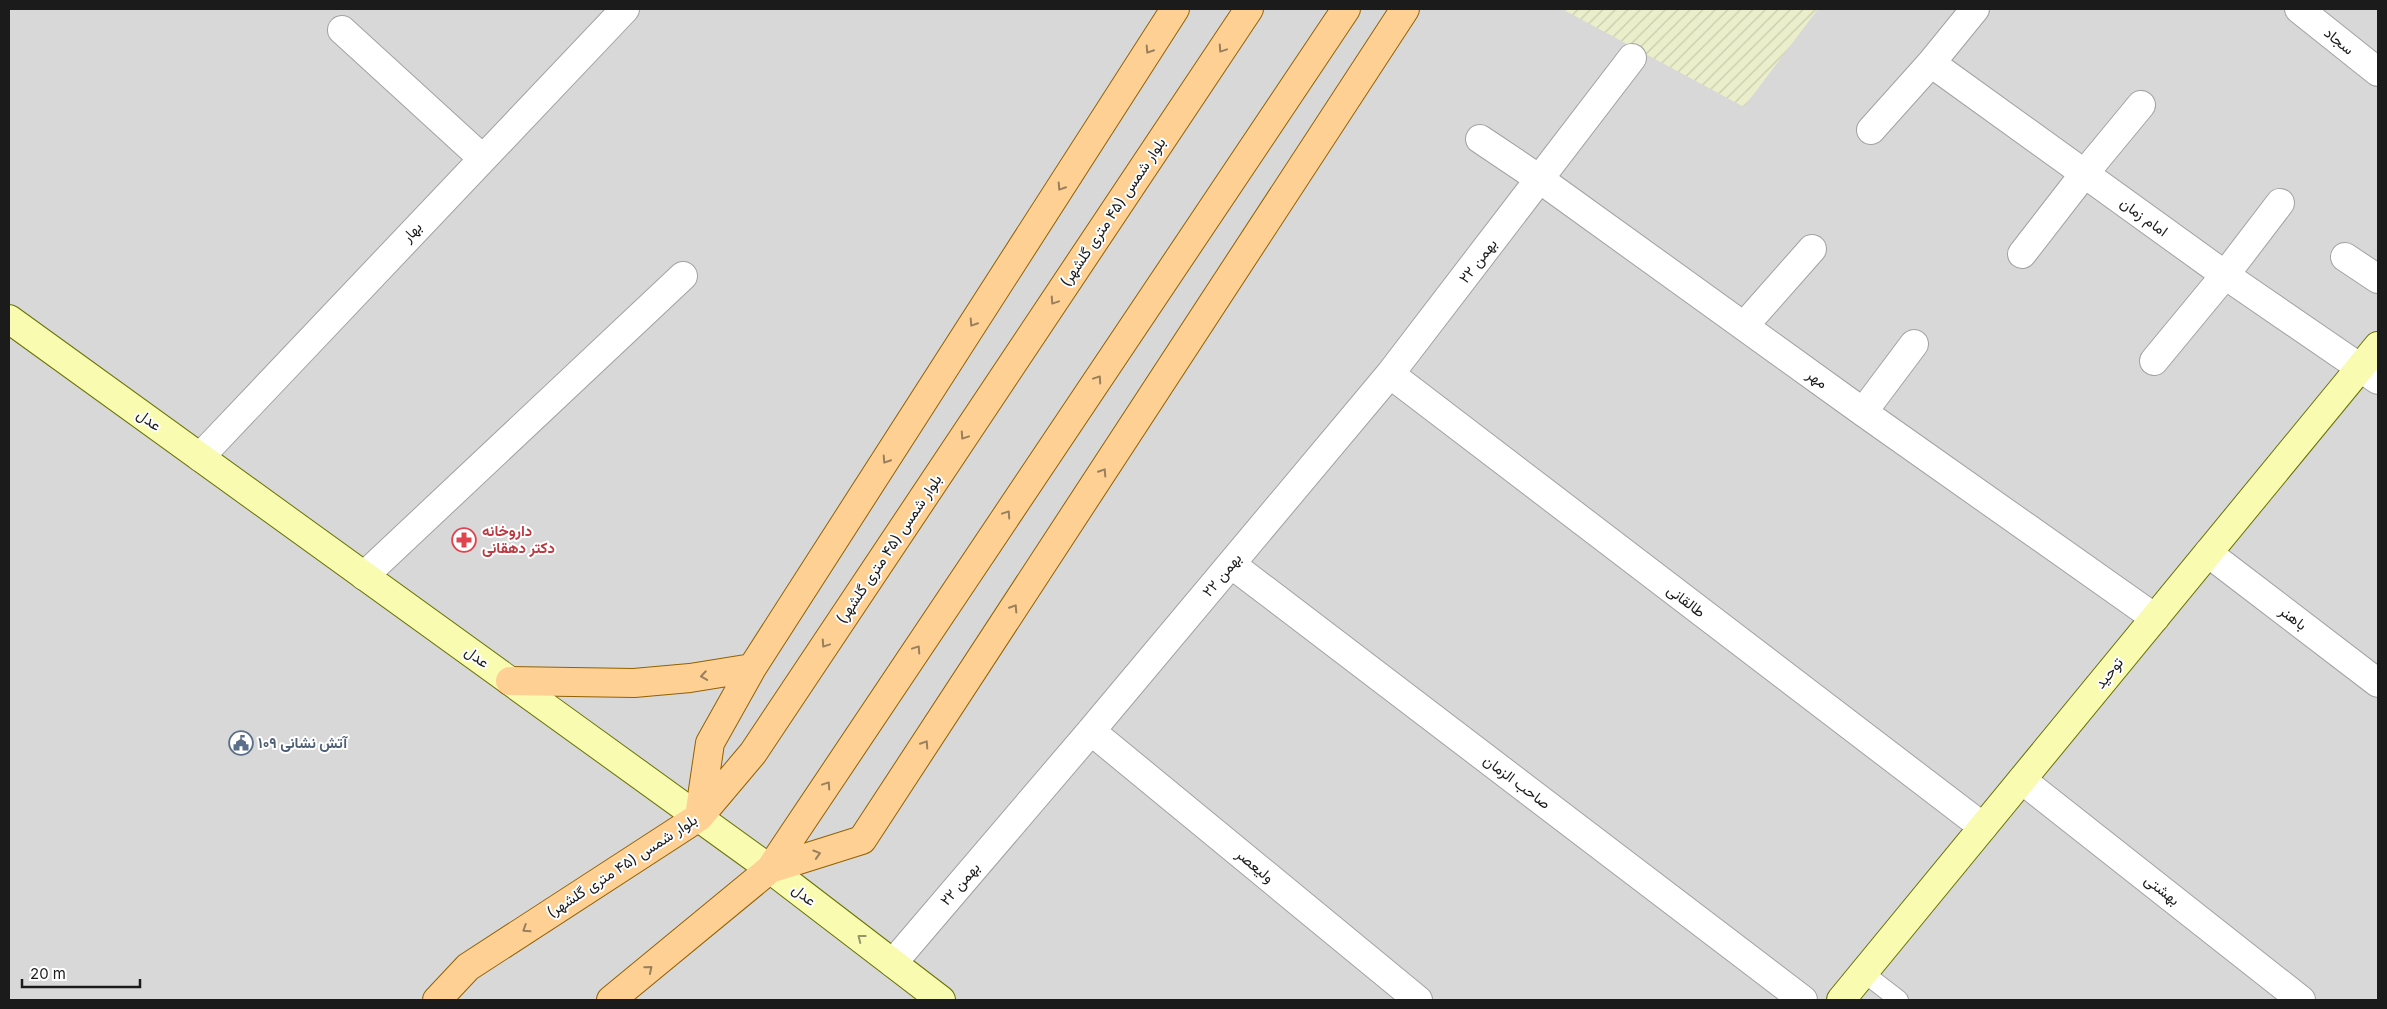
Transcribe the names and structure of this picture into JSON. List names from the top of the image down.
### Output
{
  "streets": {
    "main road": ["بلوار شمس (۴۵ متری گلشهر)"],
    "street": [
      "سجاد",
      "امام زمان",
      "بهار",
      "۲۲ بهمن",
      "مهر",
      "عدل",
      "طالقانی",
      "باهنر",
      "توحید",
      "صاحب الزمان",
      "ولیعصر",
      "بهشتی"
    ]
  },
  "crossings": [
    ["بلوار شمس (۴۵ متری گلشهر)", "عدل"],
    ["امام زمان", "توحید"],
    ["بهار", "عدل"],
    ["۲۲ بهمن", "مهر"],
    ["۲۲ بهمن", "عدل"],
    ["۲۲ بهمن", "طالقانی"],
    ["۲۲ بهمن", "صاحب الزمان"],
    ["۲۲ بهمن", "ولیعصر"],
    ["مهر", "توحید"],
    ["طالقانی", "توحید"],
    ["باهنر", "توحید"],
    ["توحید", "بهشتی"]
  ],
  "places": {
    "pharmacy": ["داروخانه دکتر دهقانی"],
    "public building": ["آتش نشانی ۱۰۹"]
  },
  "scale_bar": "20 m"
}
